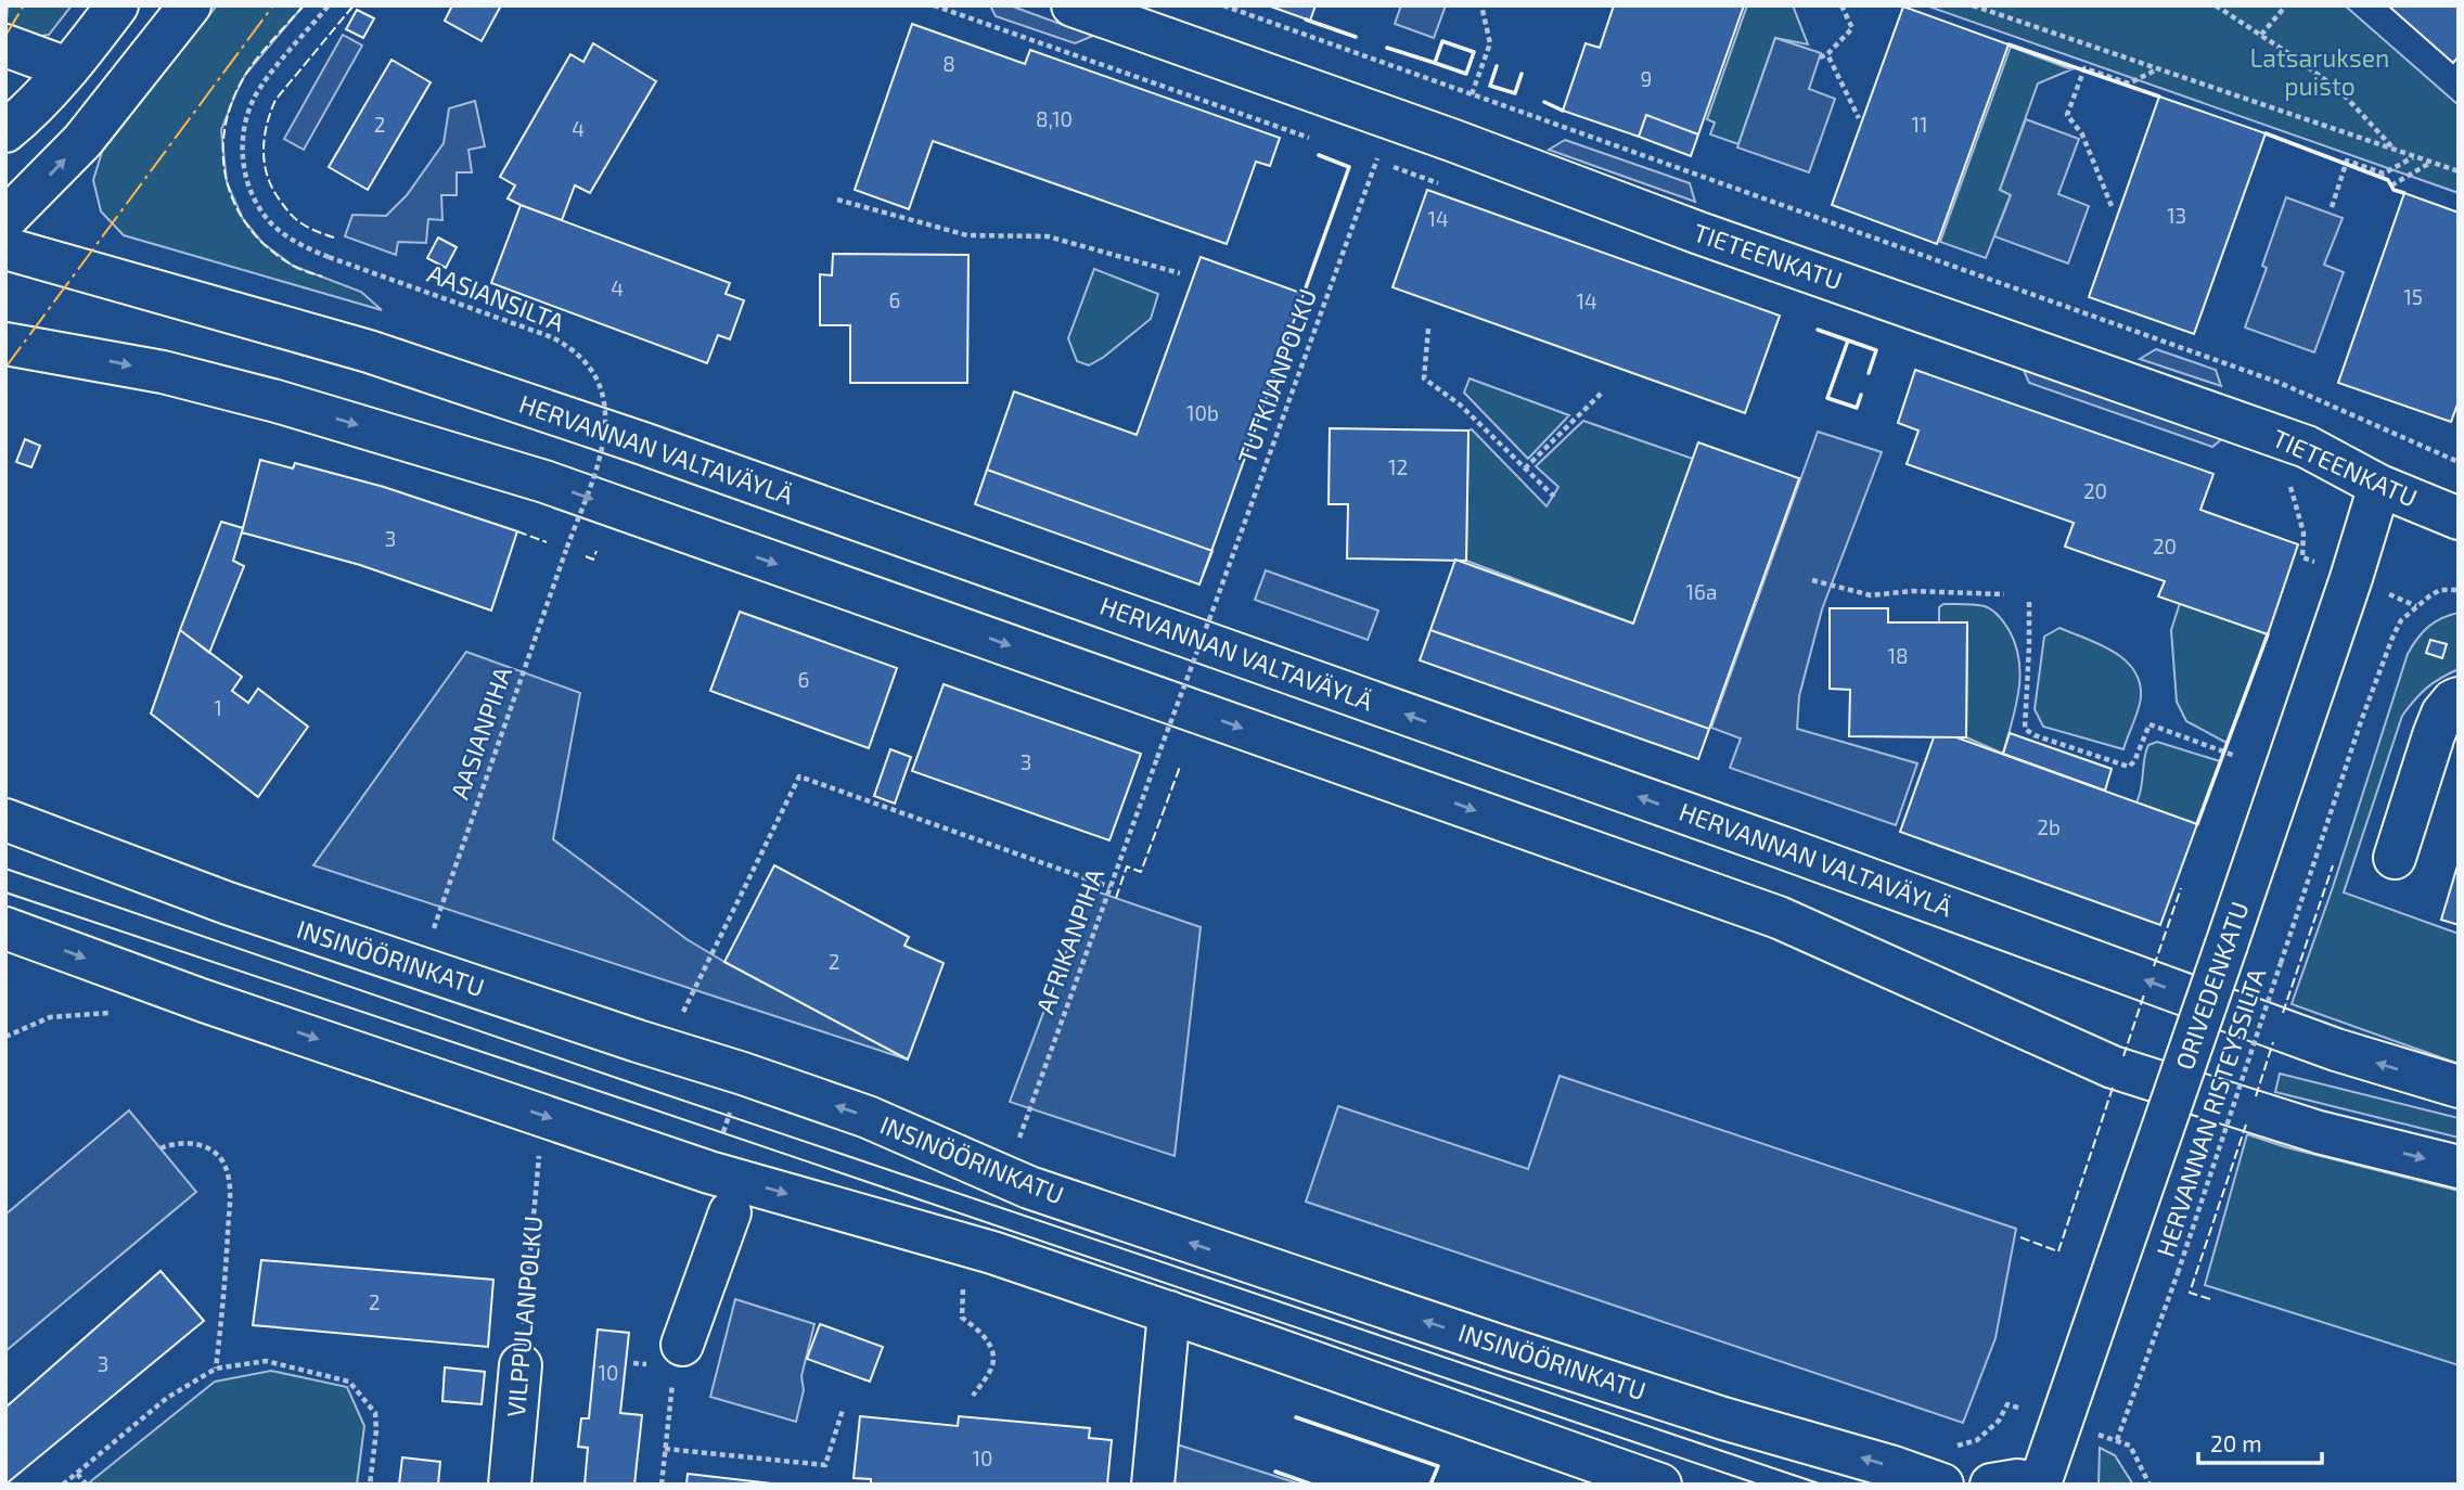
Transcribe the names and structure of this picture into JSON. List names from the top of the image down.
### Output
{
  "streets": {
    "main road": [
      "TIETEENKATU",
      "HERVANNAN VALTAVÄYLÄ",
      "INSINÖÖRINKATU",
      "ORIVEDENKATU",
      "VILPPULANPOLKU"
    ],
    "path": [
      "AASIANSILTA",
      "TUTKIJANPOLKU",
      "AASIANPIHA",
      "AFRIKANPIHA",
      "HERVANNAN RISTEYSSILTA"
    ]
  },
  "crossings": [
    ["TIETEENKATU", "ORIVEDENKATU"],
    ["AASIANSILTA", "AASIANPIHA"],
    ["TUTKIJANPOLKU", "AFRIKANPIHA"]
  ],
  "parks": ["Latsaruksen puisto"],
  "house_numbers": [
    "8",
    "9",
    "8,10",
    "2",
    "11",
    "4",
    "13",
    "14",
    "4",
    "15",
    "6",
    "14",
    "10b",
    "12",
    "20",
    "3",
    "20",
    "16a",
    "18",
    "6",
    "1",
    "3",
    "2b",
    "2",
    "2",
    "3",
    "10",
    "10"
  ],
  "scale_bar": "20 m"
}
